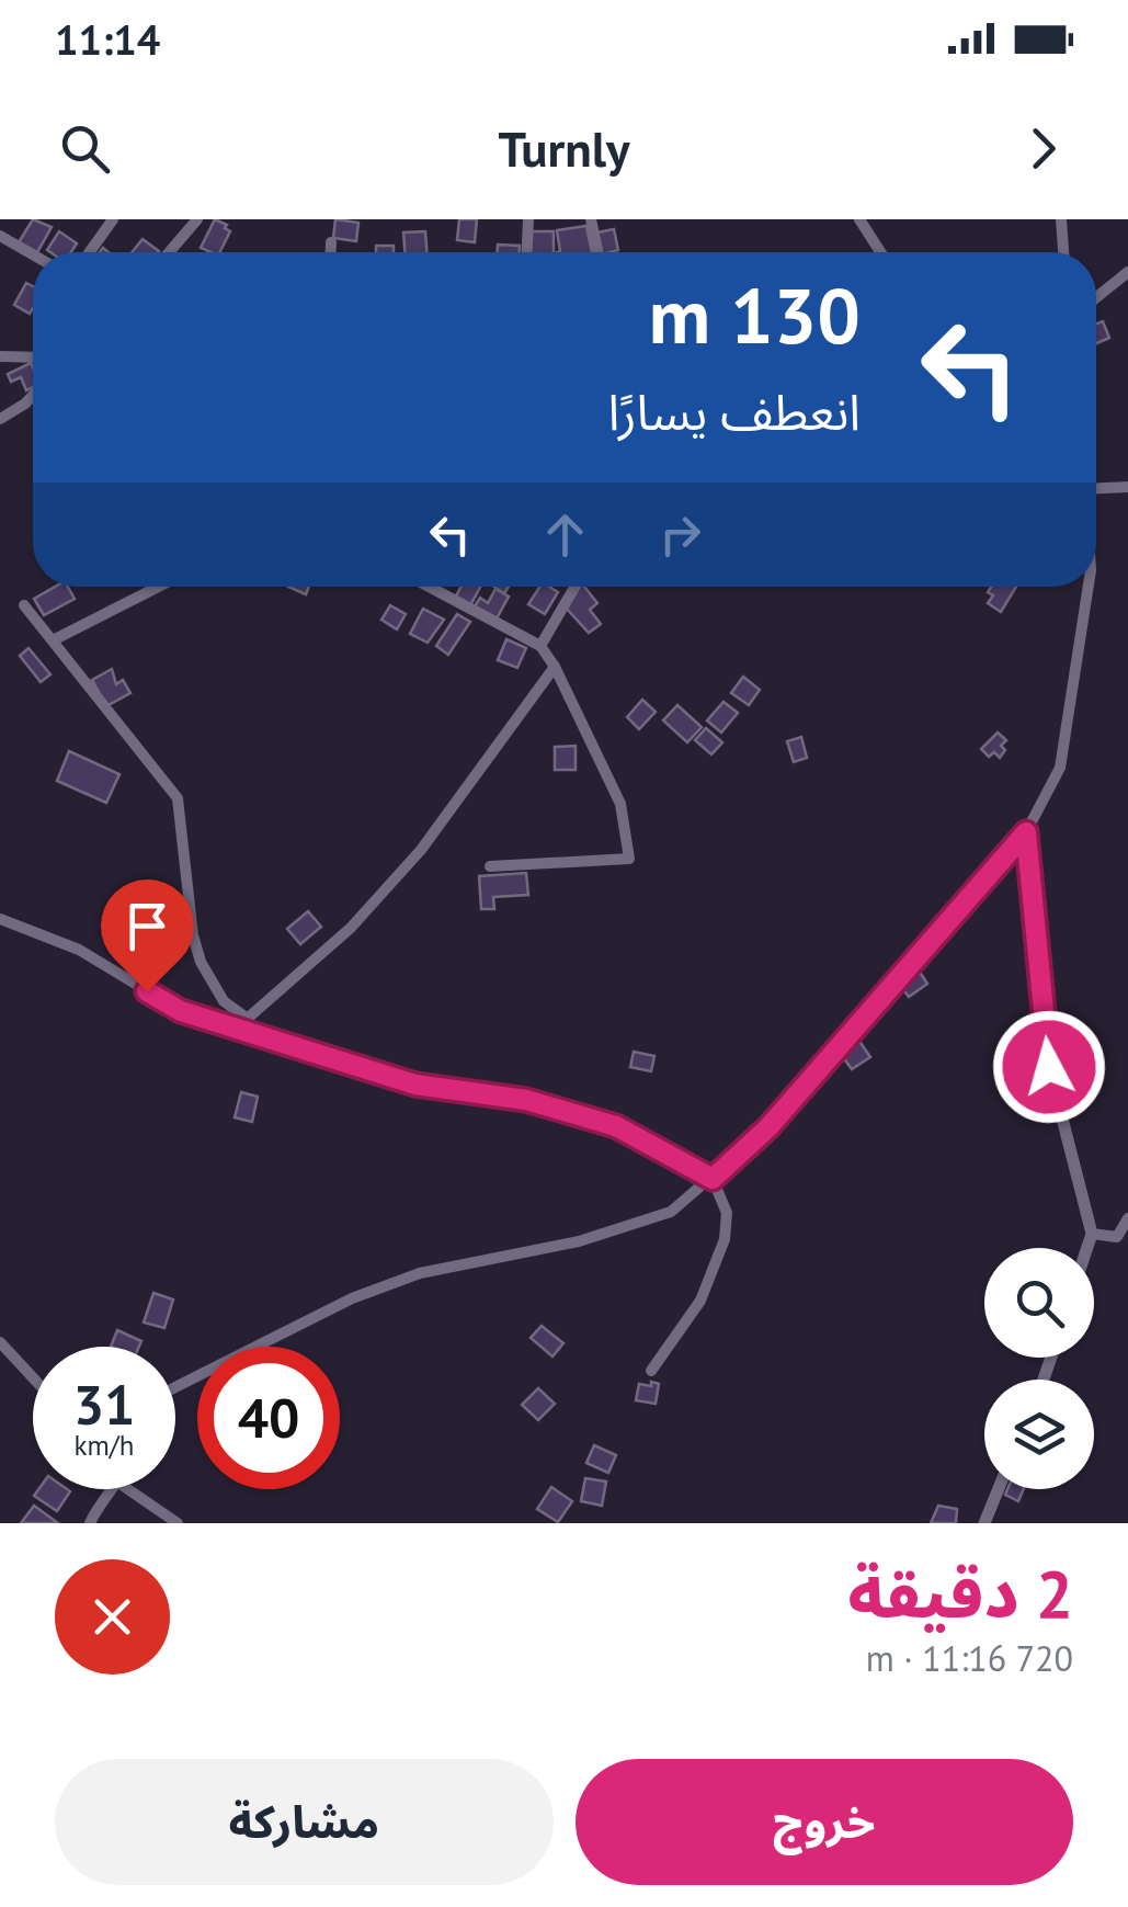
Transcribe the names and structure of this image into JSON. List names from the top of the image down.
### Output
{
  "page": {
    "status": "11:14",
    "header": "Turnly",
    "turn": ["130 m", "انعطف يسارًا"],
    "speed": "31 km/h",
    "limit": "40",
    "heading": ["2 دقيقة", "720 m · 11:16"],
    "buttons": ["خروج", "مشاركة"]
  }
}
